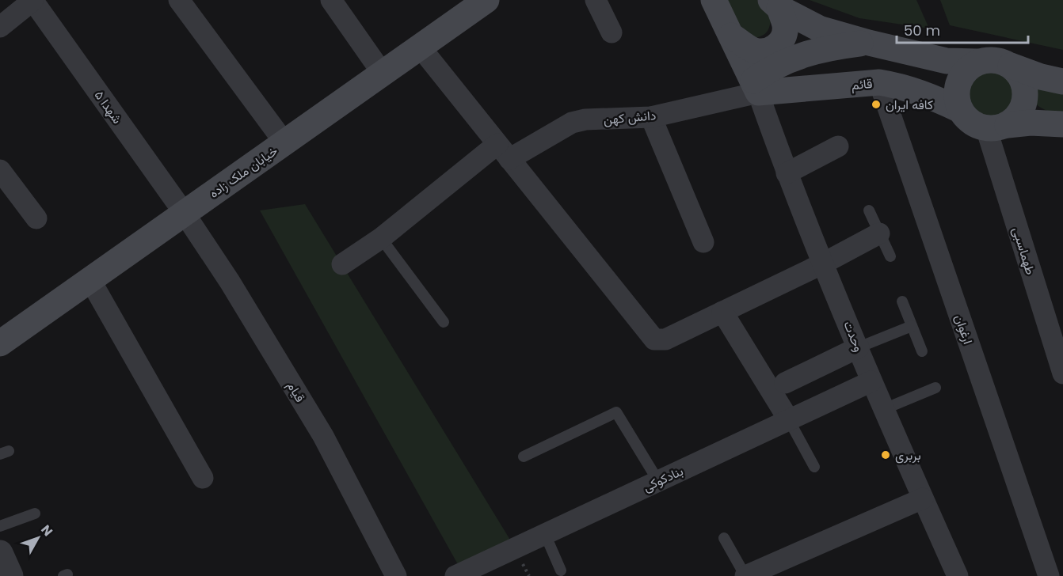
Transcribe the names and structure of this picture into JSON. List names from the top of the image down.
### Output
{
  "streets": {
    "main road": ["قائم", "خیابان ملک زاده"],
    "street": [
      "شهدا ۵",
      "دانش کهن",
      "طهماسبی",
      "ارغوان",
      "وحدت",
      "قیام",
      "بنادکوکی"
    ]
  },
  "crossings": [
    ["قائم", "دانش کهن"],
    ["قائم", "طهماسبی"],
    ["قائم", "ارغوان"],
    ["قائم", "وحدت"],
    ["شهدا ۵", "خیابان ملک زاده"],
    ["شهدا ۵", "قیام"],
    ["دانش کهن", "وحدت"],
    ["خیابان ملک زاده", "قیام"],
    ["وحدت", "بنادکوکی"]
  ],
  "places": ["کافه ایران", "بربری"],
  "scale_bar": "50 m",
  "north": "top right"
}
